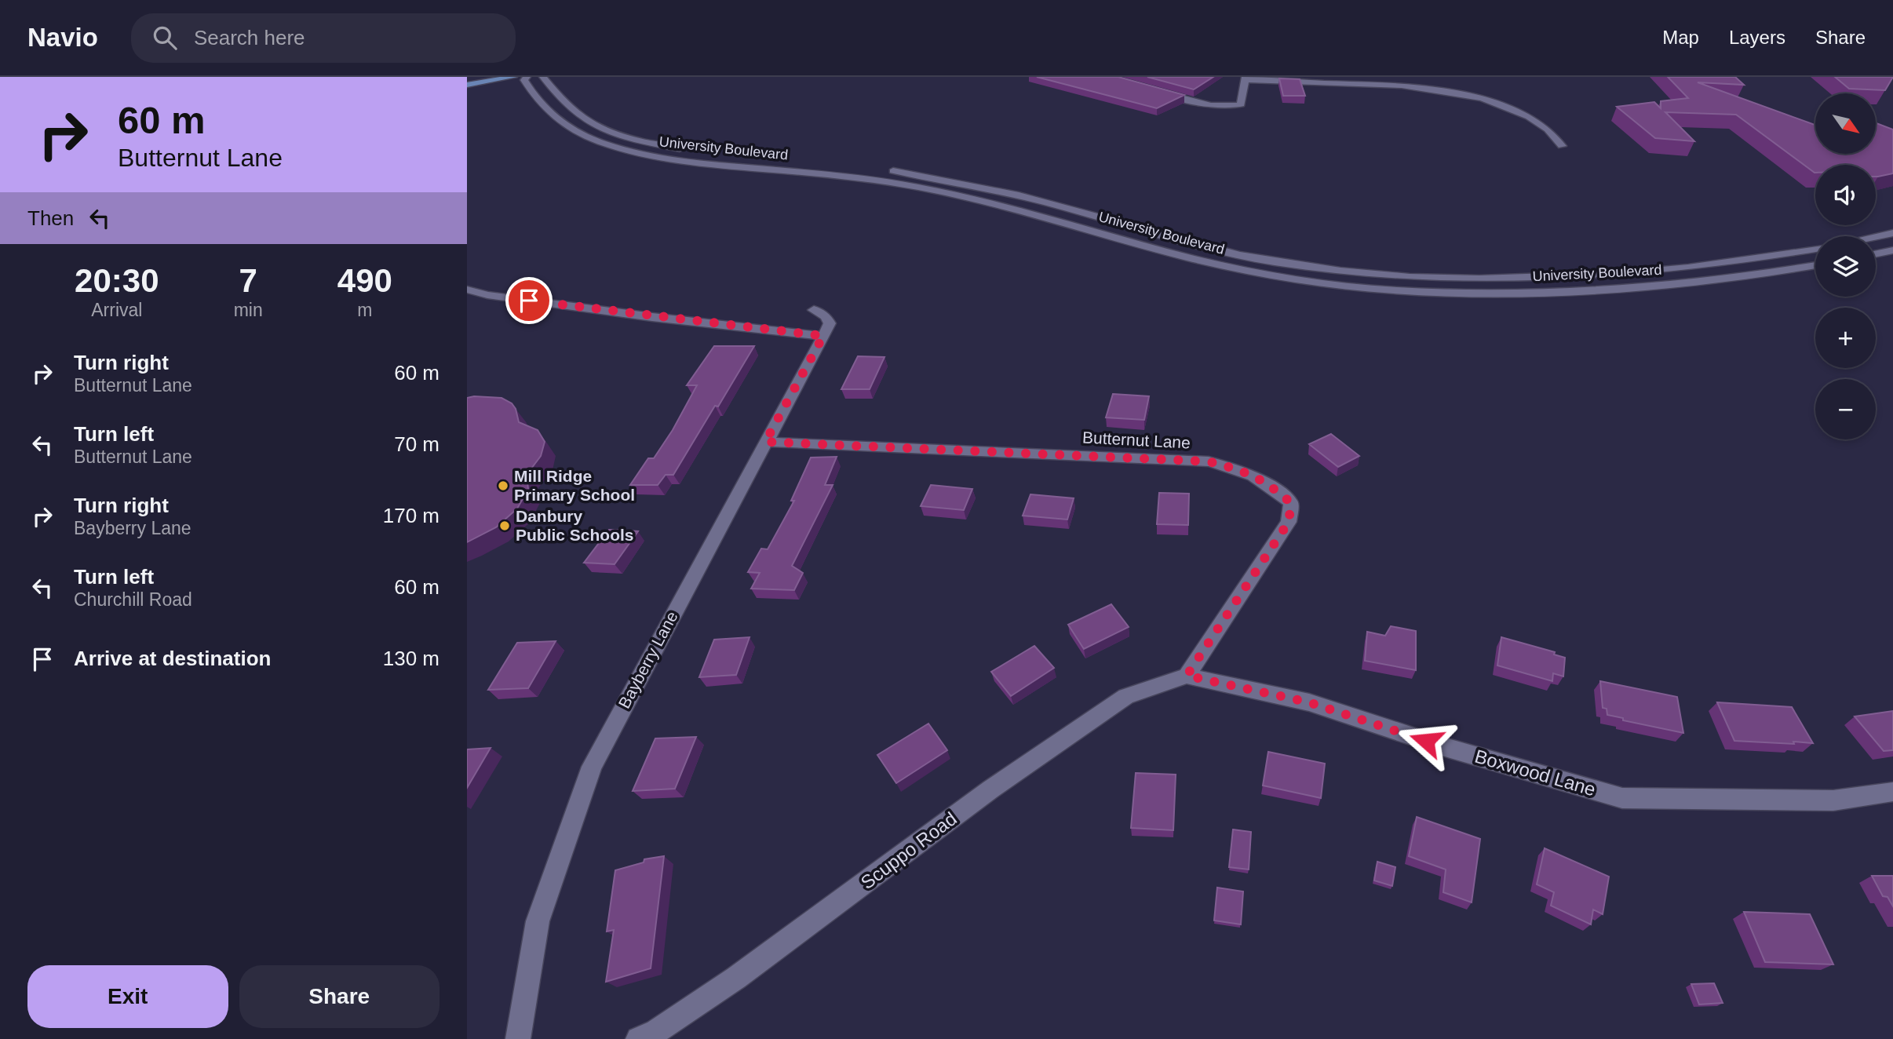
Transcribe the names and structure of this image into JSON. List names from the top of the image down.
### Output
{
  "streets": {
    "street": [
      "University Boulevard",
      "Butternut Lane",
      "Bayberry Lane",
      "Boxwood Lane",
      "Scuppo Road"
    ]
  },
  "crossings": [
    ["Butternut Lane", "Bayberry Lane"],
    ["Butternut Lane", "Boxwood Lane"],
    ["Butternut Lane", "Scuppo Road"],
    ["Boxwood Lane", "Scuppo Road"]
  ],
  "places": ["Mill Ridge Primary School", "Danbury Public Schools"],
  "north": "bottom right",
  "page": {
    "header": "Navio",
    "search": "Search here",
    "nav": ["Map", "Layers", "Share"],
    "turn": ["60 m", "Butternut Lane"],
    "map_buttons": ["+", "−"],
    "then": "Then",
    "eta": [
      "20:30",
      "Arrival",
      "7",
      "min",
      "490",
      "m"
    ],
    "list": [
      {
        "name": "Turn right",
        "note": "Butternut Lane",
        "value": "60 m"
      },
      {
        "name": "Turn left",
        "note": "Butternut Lane",
        "value": "70 m"
      },
      {
        "name": "Turn right",
        "note": "Bayberry Lane",
        "value": "170 m"
      },
      {
        "name": "Turn left",
        "note": "Churchill Road",
        "value": "60 m"
      },
      {
        "name": "Arrive at destination",
        "value": "130 m"
      }
    ],
    "buttons": ["Exit", "Share"]
  }
}
